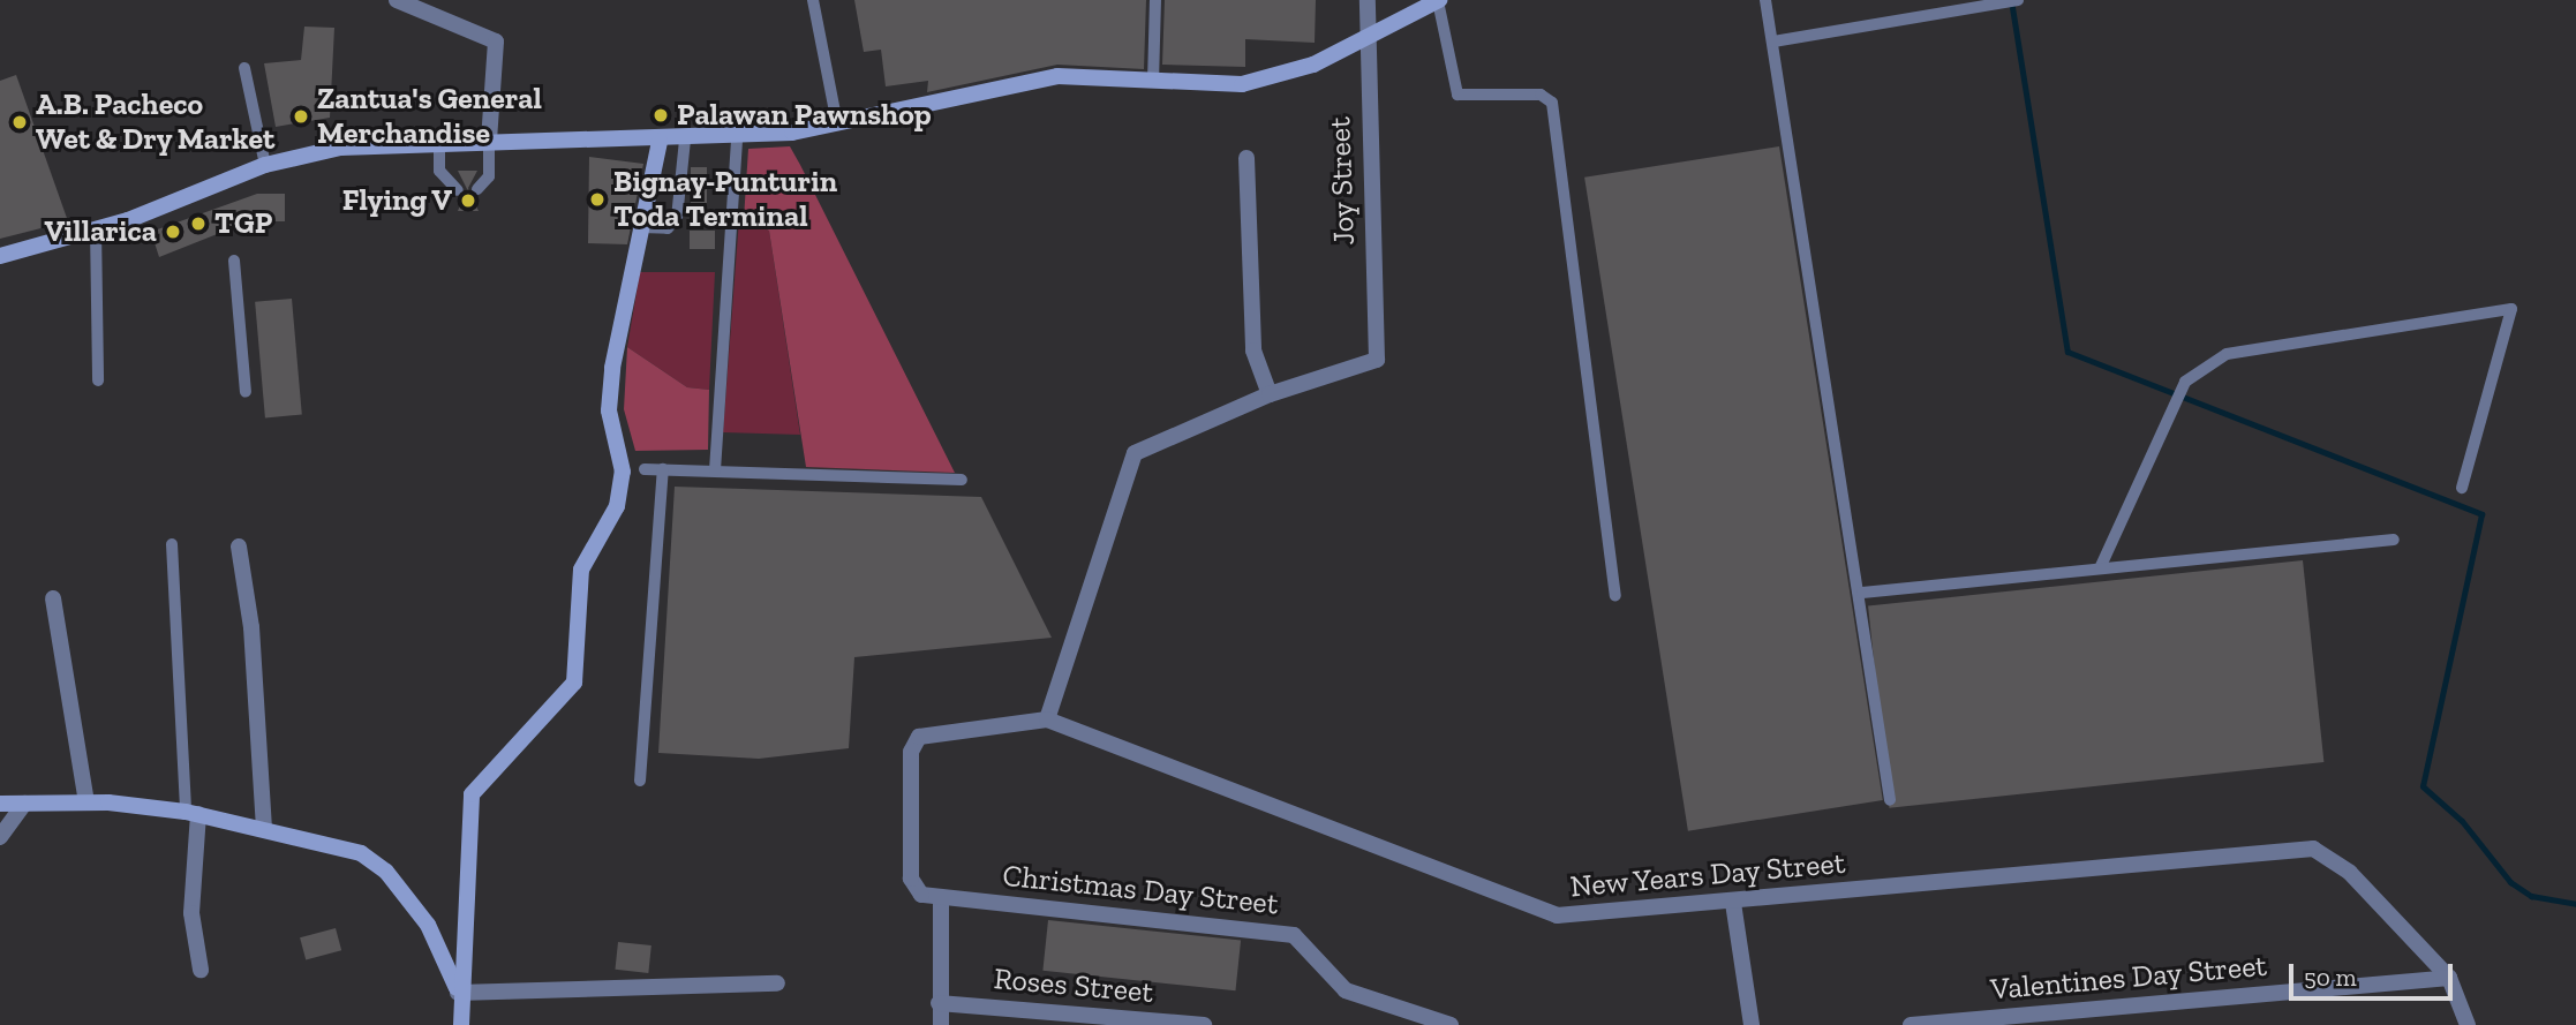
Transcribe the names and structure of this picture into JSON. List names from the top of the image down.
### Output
{
  "streets": {
    "street": [
      "Joy Street",
      "New Years Day Street",
      "Christmas Day Street",
      "Valentines Day Street",
      "Roses Street"
    ]
  },
  "crossings": [
    ["New Years Day Street", "Valentines Day Street"]
  ],
  "places": [
    "Palawan Pawnshop",
    "Zantua's General Merchandise",
    "A.B. Pacheco Wet & Dry Market",
    "Bignay-Punturin Toda Terminal",
    "Flying V",
    "TGP",
    "Villarica"
  ],
  "scale_bar": "50 m"
}
